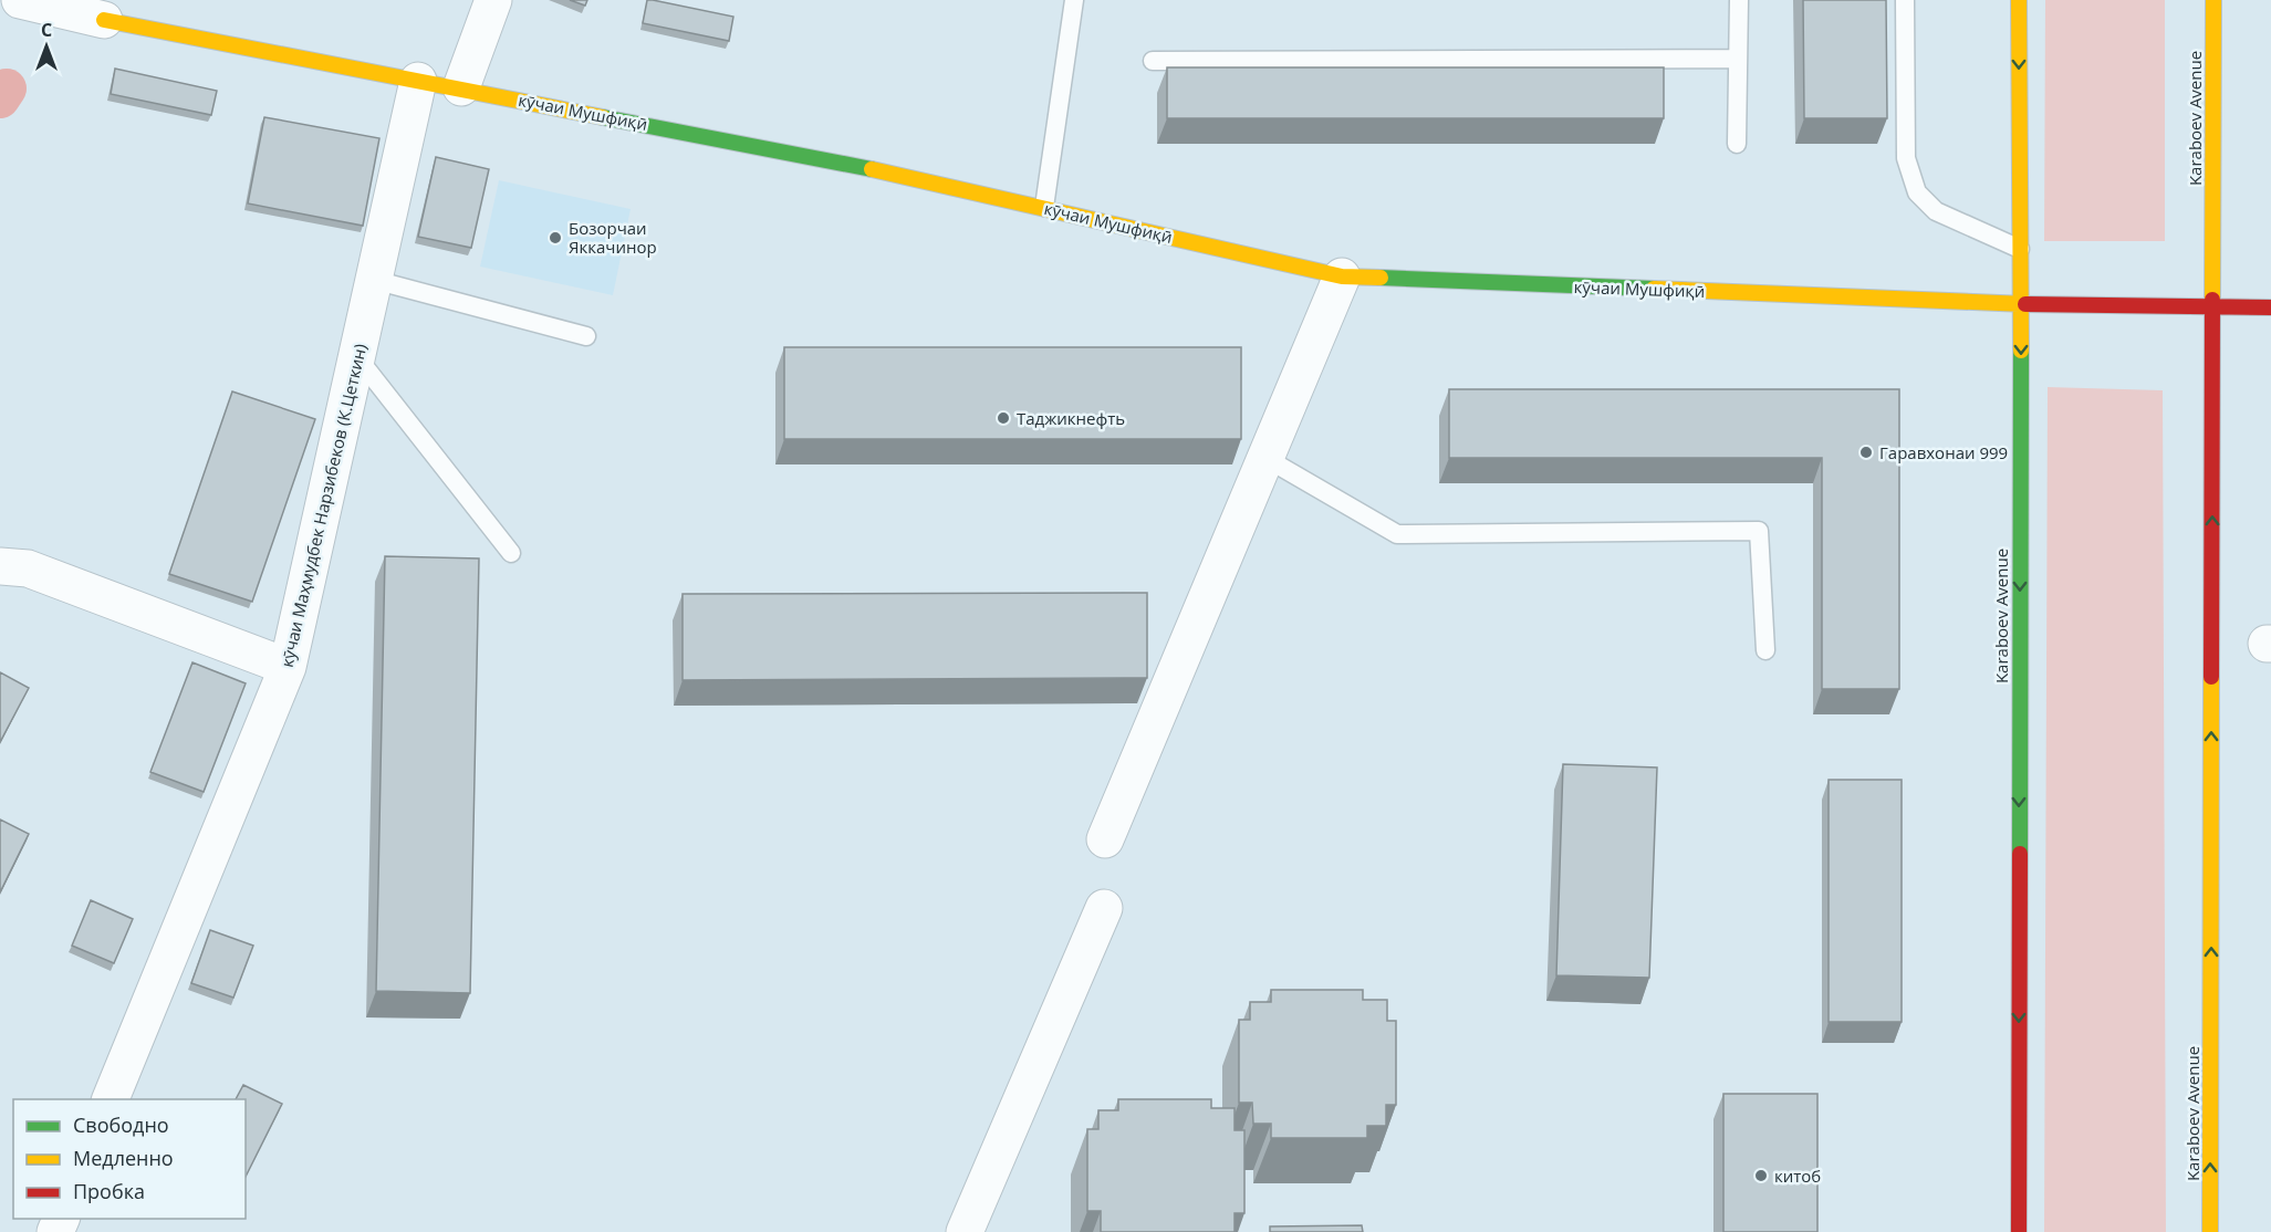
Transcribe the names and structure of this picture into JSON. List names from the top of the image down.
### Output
{
  "streets": {
    "main road": ["кӯчаи Мушфиқӣ", "Karaboev Avenue"],
    "street": ["кӯчаи Маҳмудбек Нарзибеков (К.Цеткин)"]
  },
  "crossings": [
    ["кӯчаи Мушфиқӣ", "Karaboev Avenue"],
    ["кӯчаи Мушфиқӣ", "кӯчаи Маҳмудбек Нарзибеков (К.Цеткин)"]
  ],
  "places": [
    "Бозорчаи Яккачинор",
    "Таджикнефть",
    "Гаравхонаи 999",
    "китоб"
  ],
  "legend": ["Свободно", "Медленно", "Пробка"],
  "north": "top"
}
